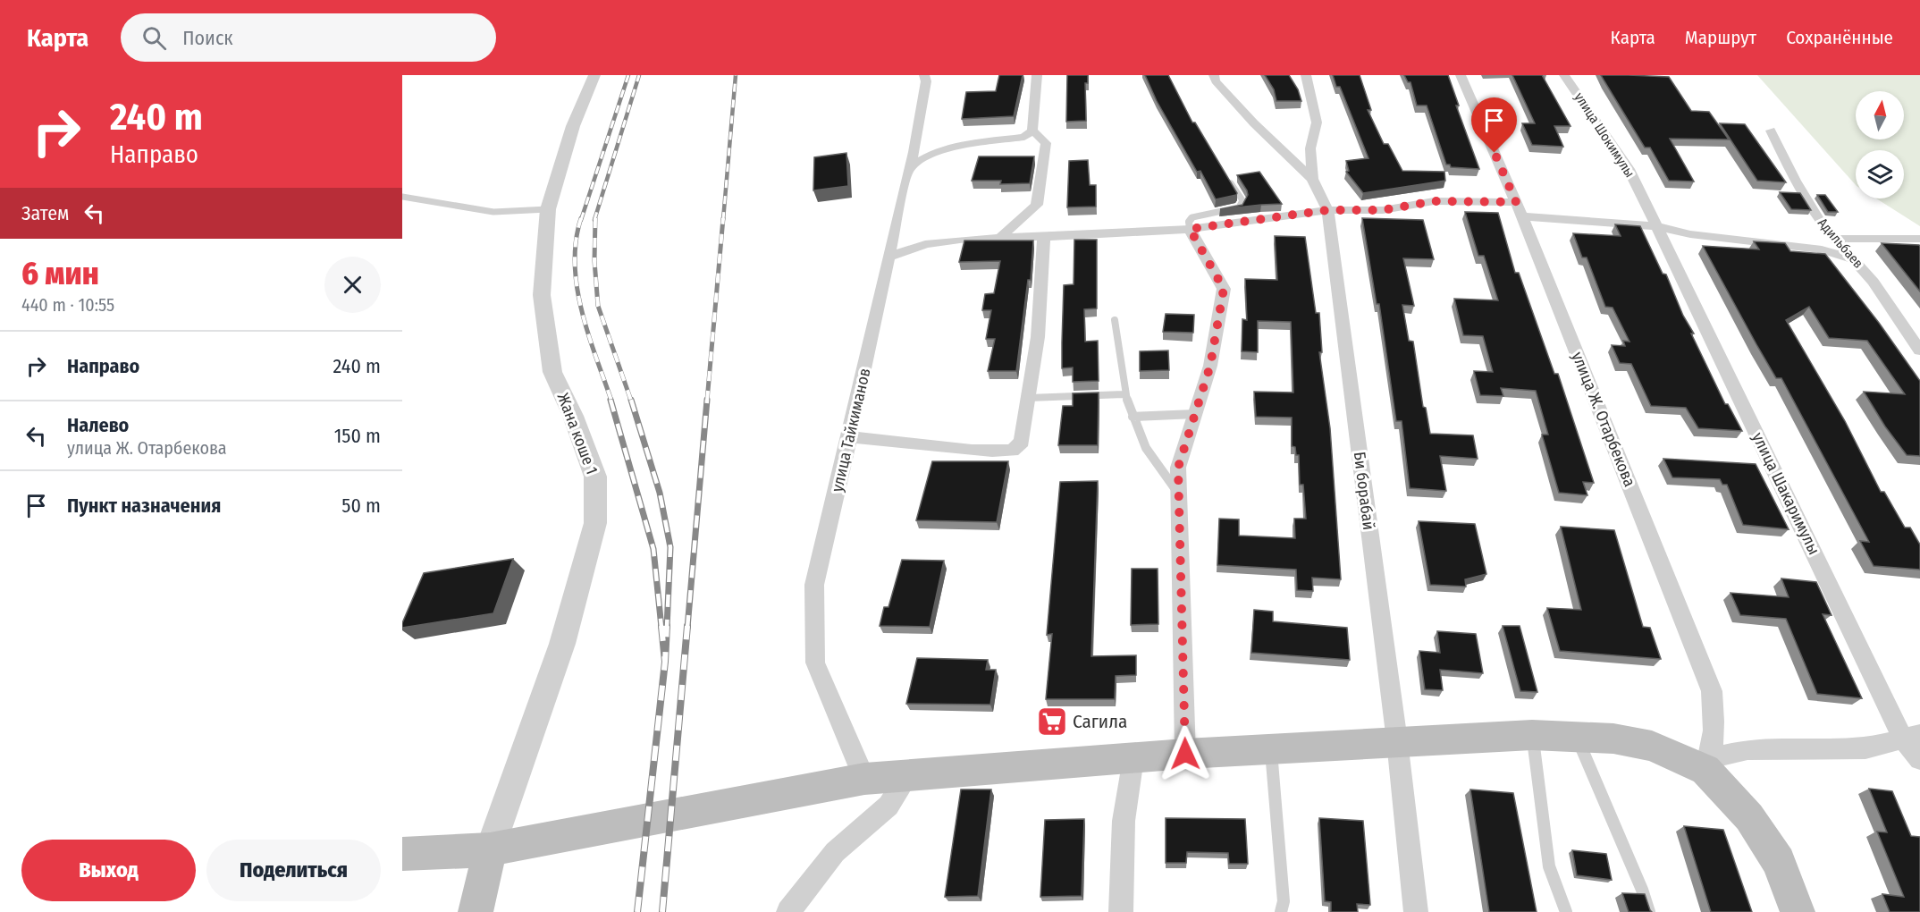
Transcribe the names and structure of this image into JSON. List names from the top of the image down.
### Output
{
  "streets": {
    "street": [
      "улица Шокимулы",
      "Адильбаев",
      "улица Ж. Отарбекова",
      "улица Тайкиманов",
      "Жана коше 1",
      "Би борабай",
      "улица Шакаримулы"
    ]
  },
  "crossings": [
    ["улица Шокимулы", "улица Шакаримулы"]
  ],
  "places": {
    "supermarket": ["Сагила"]
  },
  "north": "top",
  "page": {
    "header": "Карта",
    "search": "Поиск",
    "nav": ["Карта", "Маршрут", "Сохранённые"],
    "turn": ["240 m", "Направо"],
    "then": "Затем",
    "heading": ["6 мин", "440 m · 10:55"],
    "list": [
      {
        "name": "Направо",
        "value": "240 m"
      },
      {
        "name": "Налево",
        "note": "улица Ж. Отарбекова",
        "value": "150 m"
      },
      {
        "name": "Пункт назначения",
        "value": "50 m"
      }
    ],
    "buttons": ["Выход", "Поделиться"]
  }
}
